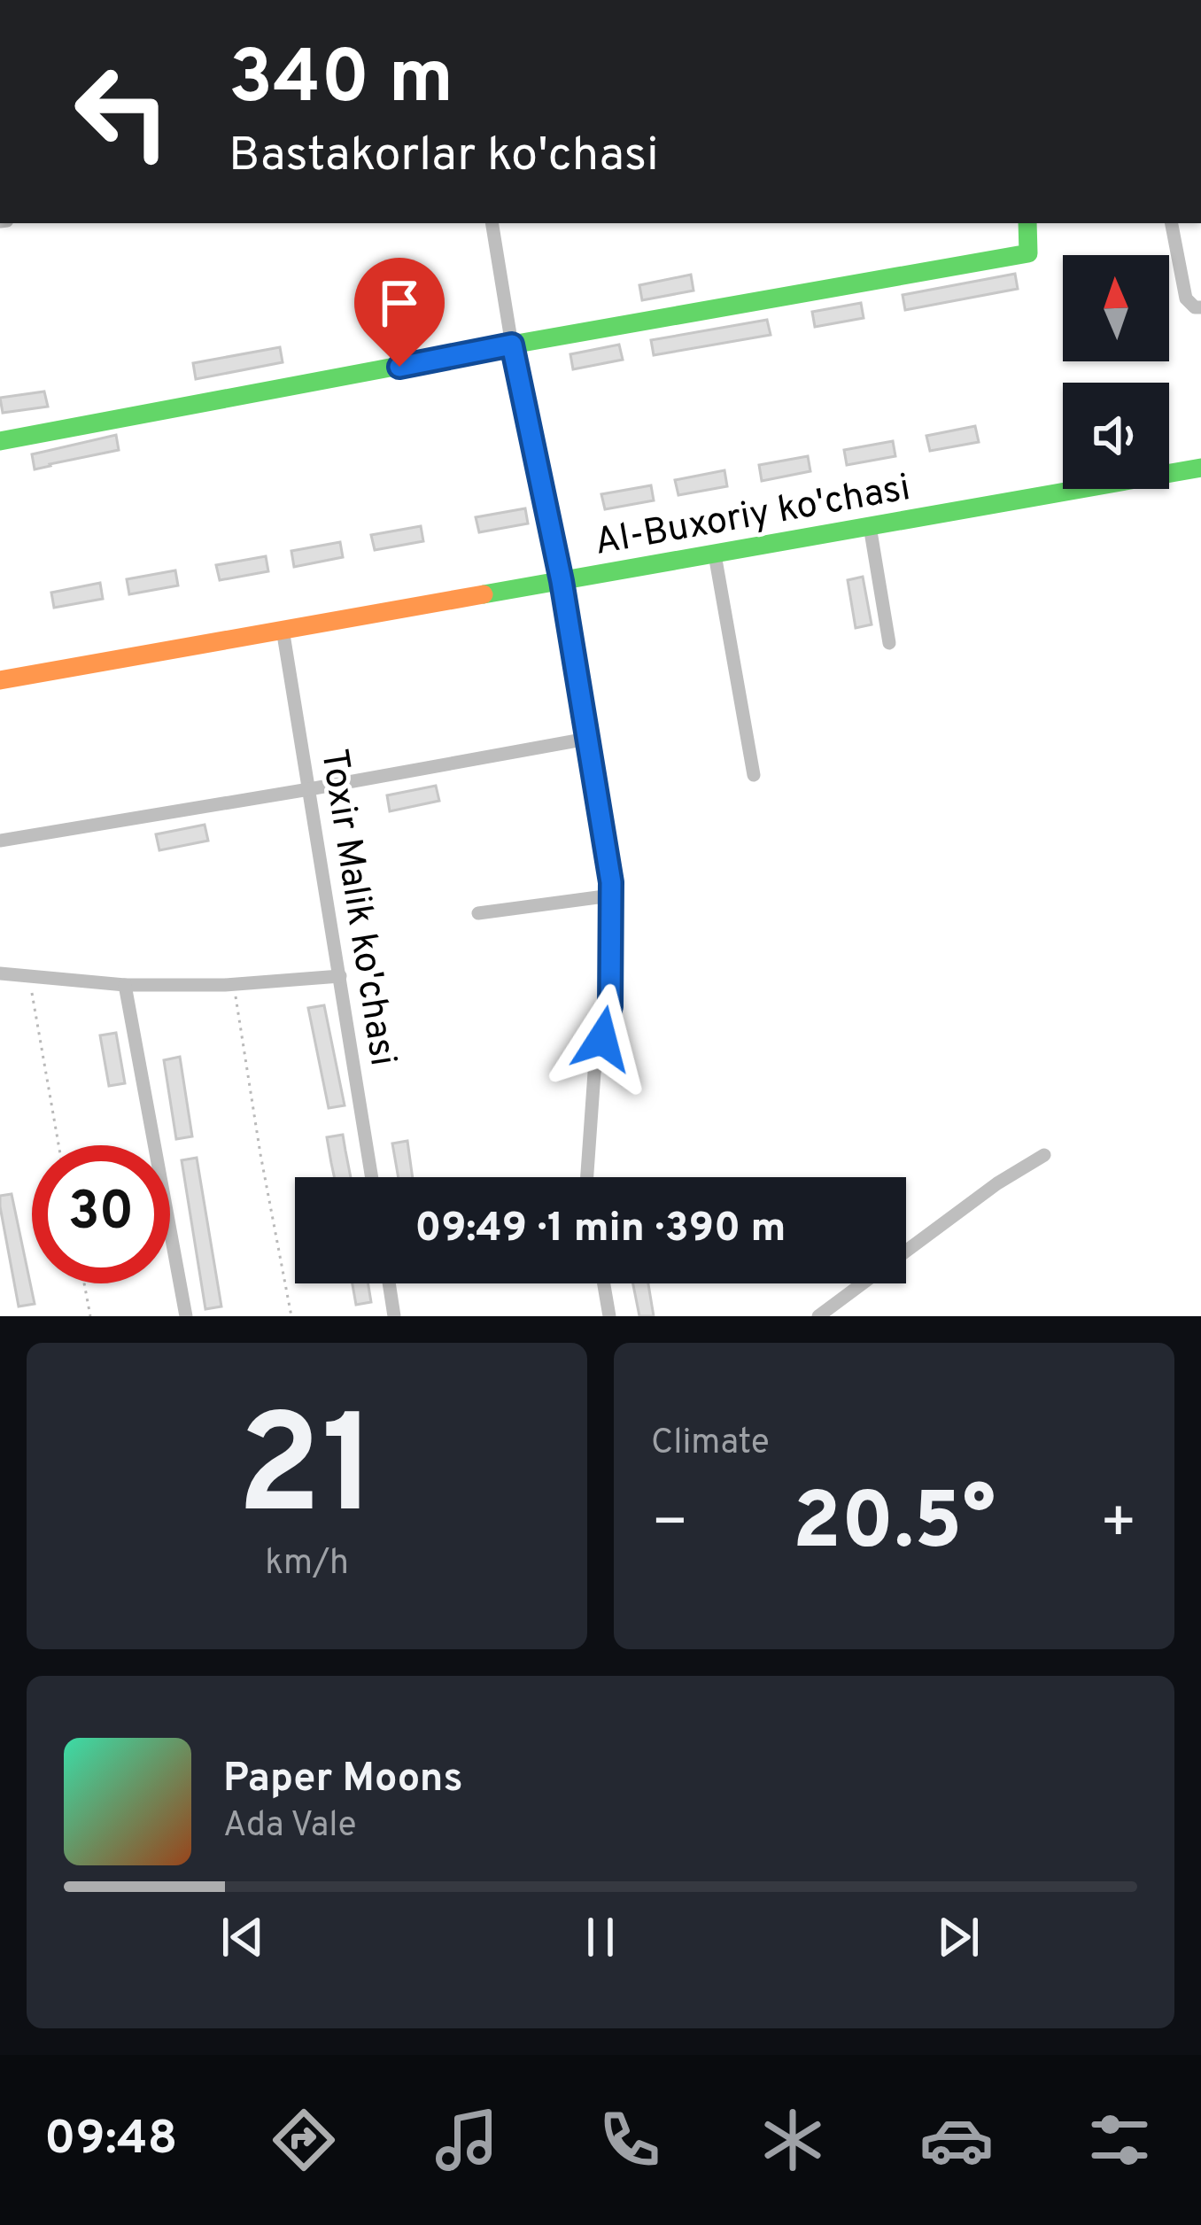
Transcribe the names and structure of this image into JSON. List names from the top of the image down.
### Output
{
  "streets": {
    "street": ["Al-Buxoriy ko'chasi", "Toxir Malik ko'chasi"]
  },
  "crossings": [
    ["Al-Buxoriy ko'chasi", "Toxir Malik ko'chasi"]
  ],
  "north": "top",
  "page": {
    "turn": ["340 m", "Bastakorlar ko'chasi"],
    "limit": "30",
    "trip": "09:49 · 1 min · 390 m",
    "tile": [
      ["21", "km/h"],
      "Climate"
    ],
    "heat": ["−", "20.5°", "+"],
    "song": ["Paper Moons", "Ada Vale"],
    "tabs": "09:48"
  }
}
